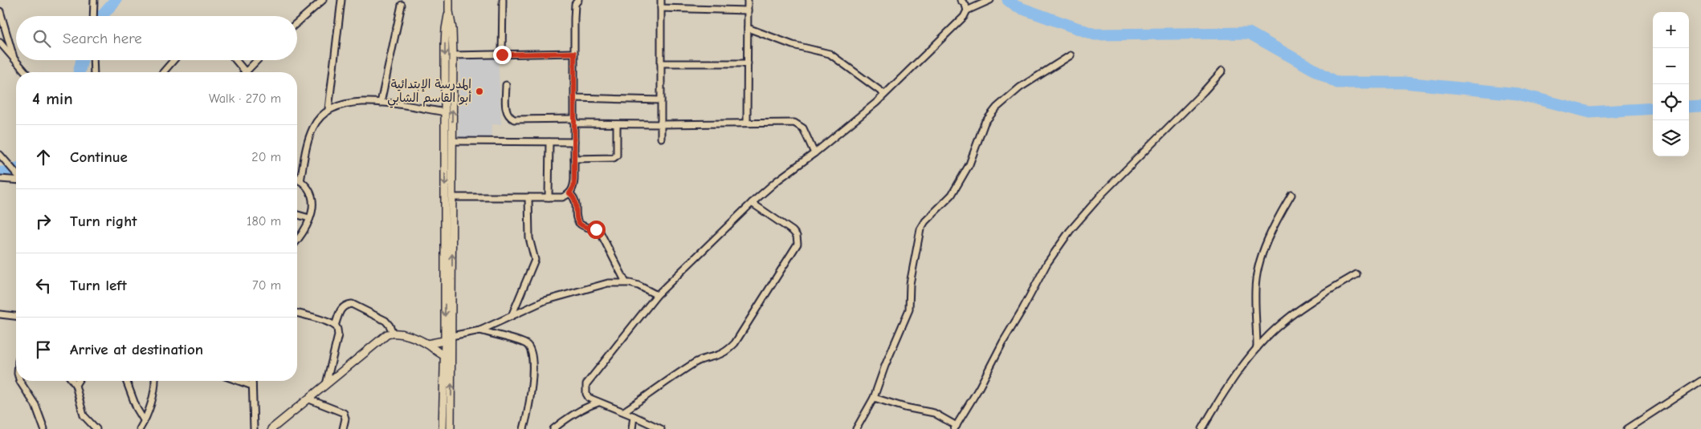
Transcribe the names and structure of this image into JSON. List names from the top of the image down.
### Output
{
  "places": ["المدرسة الإبتدائية أبو القاسم الشابي"],
  "page": {
    "map_buttons": ["+", "−"],
    "search": "Search here",
    "heading": ["4 min", "Walk · 270 m"],
    "list": [
      ["Continue", "20 m"],
      ["Turn right", "180 m"],
      ["Turn left", "70 m"],
      "Arrive at destination"
    ]
  }
}
